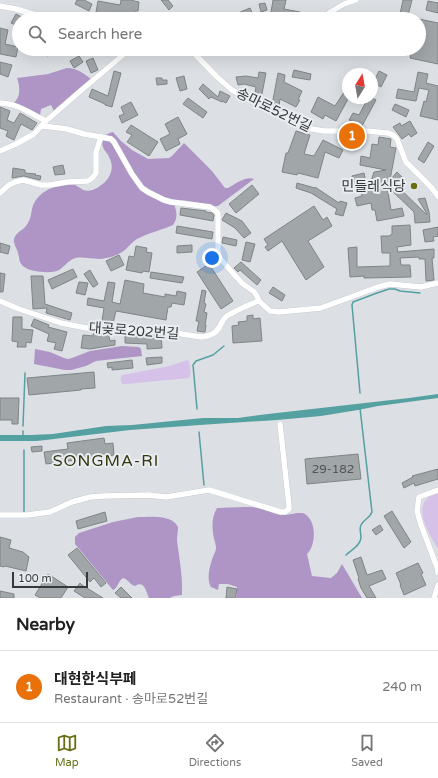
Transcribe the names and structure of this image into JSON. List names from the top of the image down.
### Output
{
  "streets": {
    "street": ["송마로52번길", "대곶로202번길"]
  },
  "districts": ["SONGMA-RI"],
  "places": ["민들레식당"],
  "house_numbers": ["29-182"],
  "scale_bar": "100 m",
  "north": "top",
  "page": {
    "search": "Search here",
    "pins": "1",
    "scale": "100 m",
    "heading": "Nearby",
    "list": [
      {
        "mark": "1",
        "name": "대현한식부페",
        "note": "Restaurant · 송마로52번길",
        "value": "240 m"
      }
    ],
    "nav": ["Map", "Directions", "Saved"]
  }
}
